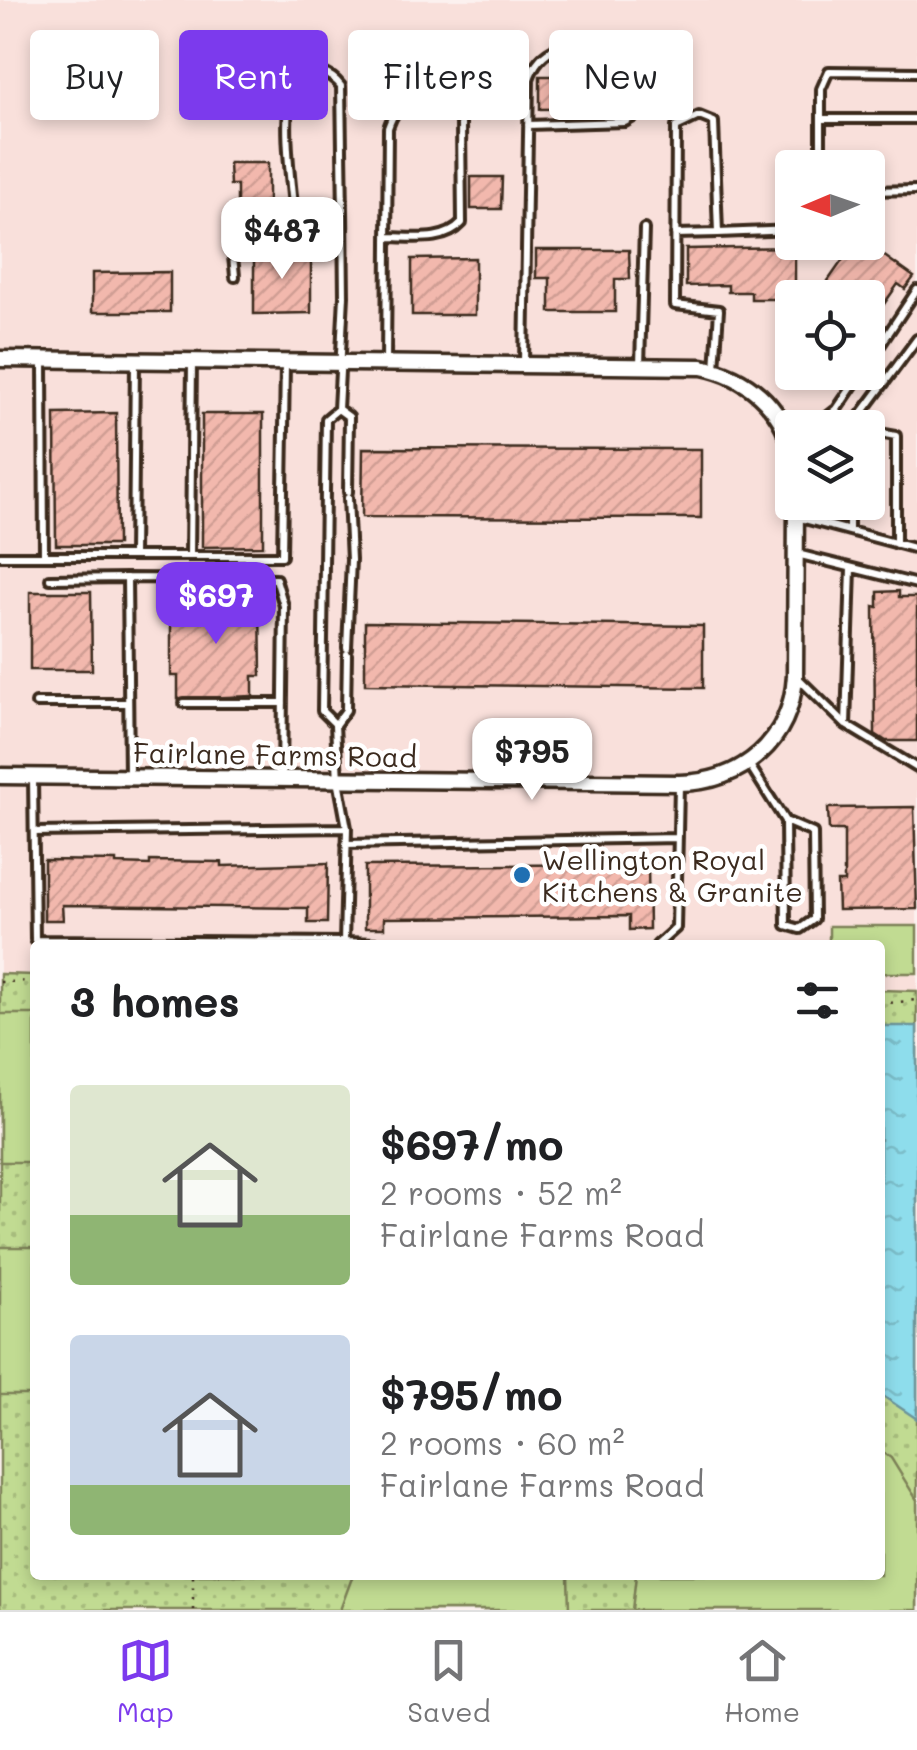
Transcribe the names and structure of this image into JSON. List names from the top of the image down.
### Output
{
  "streets": {
    "street": ["Fairlane Farms Road"]
  },
  "places": ["Wellington Royal Kitchens & Granite"],
  "north": "left",
  "page": {
    "chip": [
      "Buy",
      "Rent",
      "Filters",
      "New"
    ],
    "price": ["$487", "$697", "$795"],
    "heading": "3 homes",
    "list": [
      {
        "name": "$697/mo",
        "note": "2 rooms · 52 m² · Fairlane Farms Road"
      },
      {
        "name": "$795/mo",
        "note": "2 rooms · 60 m² · Fairlane Farms Road"
      }
    ],
    "tabs": ["Map", "Saved", "Home"]
  }
}
